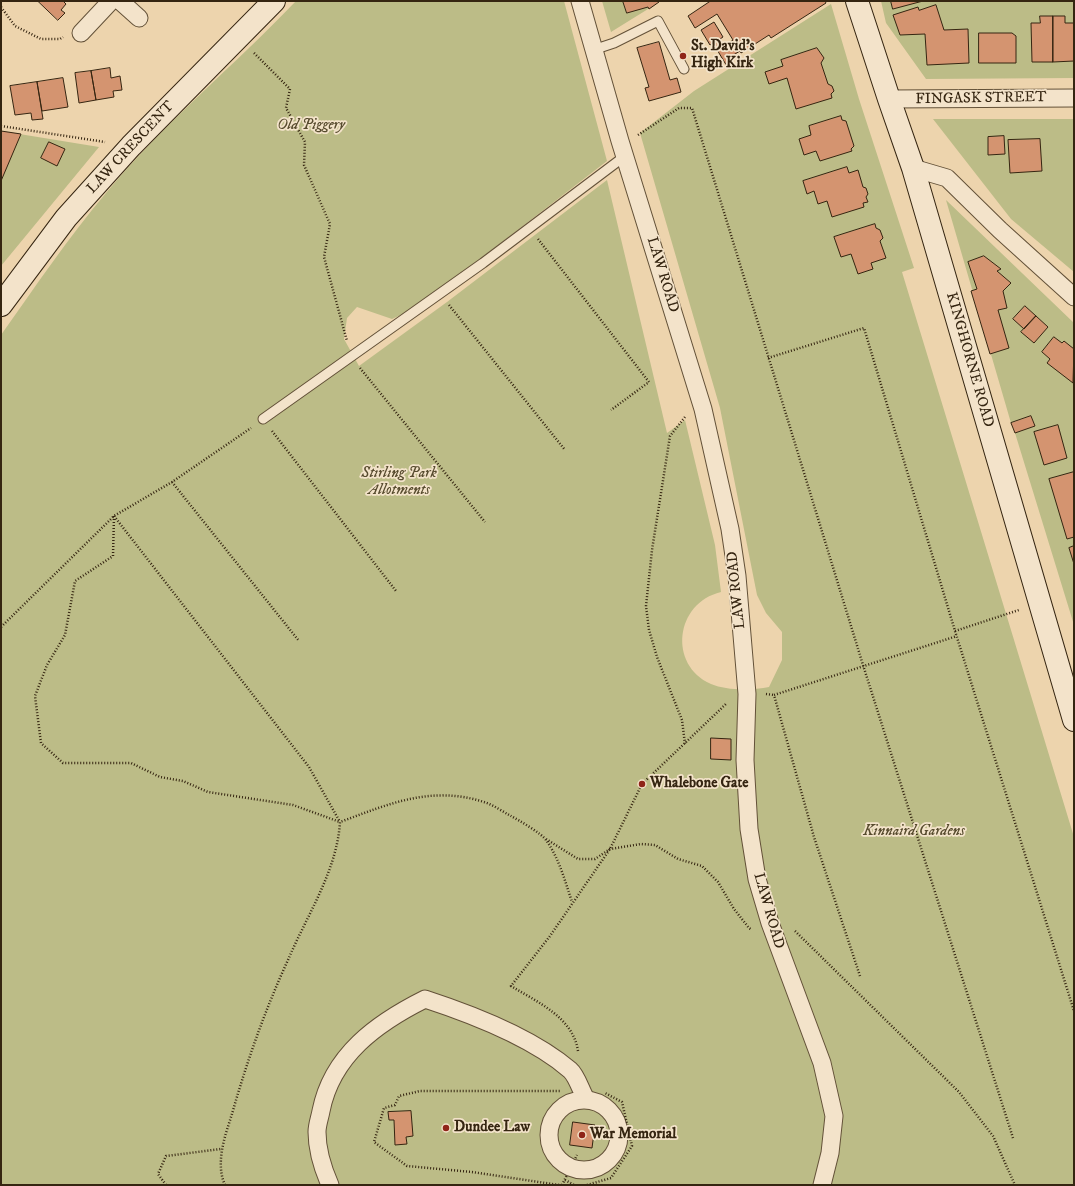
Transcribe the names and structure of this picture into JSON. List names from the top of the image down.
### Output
{
  "streets": {
    "street": [
      "FINGASK STREET",
      "LAW CRESCENT",
      "LAW ROAD",
      "KINGHORNE ROAD"
    ]
  },
  "crossings": [
    ["FINGASK STREET", "KINGHORNE ROAD"]
  ],
  "parks": ["Old Piggery", "Stirling Park Allotments", "Kinnaird Gardens"],
  "places": [
    "St. David's High Kirk",
    "Whalebone Gate",
    "Dundee Law",
    "War Memorial"
  ]
}
